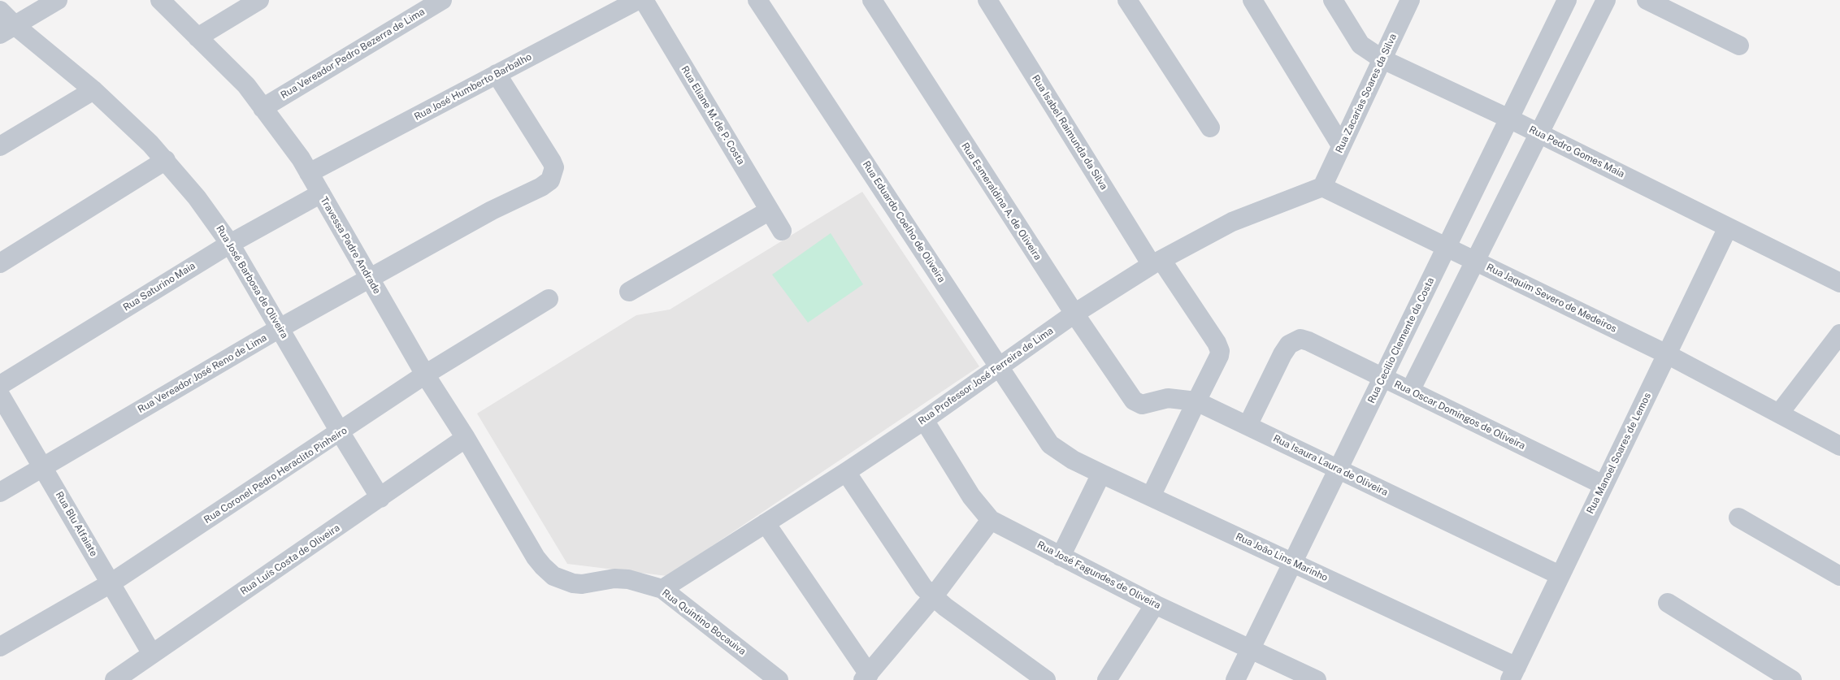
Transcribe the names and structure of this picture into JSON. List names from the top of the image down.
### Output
{
  "streets": {
    "street": [
      "Rua Vereador Pedro Bezerra de Lima",
      "Rua José Humberto Barbalho",
      "Rua Zacarias Soares da Silva",
      "Rua Eliane M. de P. Costa",
      "Rua Isabel Raimunda da Silva",
      "Rua Pedro Gomes Maia",
      "Rua Esmeraldina A. de Oliveira",
      "Rua Eduardo Coelho de Oliveira",
      "Travessa Padre Andrade",
      "Rua José Barbosa de Oliveira",
      "Rua Saturino Maia",
      "Rua Jaquim Severo de Medeiros",
      "Rua Cecilio Clemente da Costa",
      "Rua Vereador José Reno de Lima",
      "Rua Professor José Ferreira de Lima",
      "Rua Oscar Domingos de Oliveira",
      "Rua Manoel Soares de Lemos",
      "Rua Isaura Laura de Oliveira",
      "Rua Coronel Pedro Heraclito Pinheiro",
      "Rua Blu Alfaiate",
      "Rua João Lins Marinho",
      "Rua Luís Costa de Oliveira",
      "Rua José Fagundes de Oliveira",
      "Rua Quintino Bocauiva"
    ]
  },
  "crossings": [
    ["Rua Vereador Pedro Bezerra de Lima", "Travessa Padre Andrade"],
    ["Rua José Humberto Barbalho", "Travessa Padre Andrade"],
    ["Rua José Humberto Barbalho", "Rua Vereador José Reno de Lima"],
    ["Rua Zacarias Soares da Silva", "Rua Pedro Gomes Maia"],
    ["Rua Zacarias Soares da Silva", "Rua Jaquim Severo de Medeiros"],
    ["Rua Zacarias Soares da Silva", "Rua Professor José Ferreira de Lima"],
    ["Rua Isabel Raimunda da Silva", "Rua Professor José Ferreira de Lima"],
    ["Rua Isabel Raimunda da Silva", "Rua Isaura Laura de Oliveira"],
    ["Rua Pedro Gomes Maia", "Rua Cecilio Clemente da Costa"],
    ["Rua Pedro Gomes Maia", "Rua Manoel Soares de Lemos"],
    ["Rua Esmeraldina A. de Oliveira", "Rua Professor José Ferreira de Lima"],
    ["Rua Esmeraldina A. de Oliveira", "Rua Isaura Laura de Oliveira"],
    ["Rua Eduardo Coelho de Oliveira", "Rua Professor José Ferreira de Lima"],
    ["Rua Eduardo Coelho de Oliveira", "Rua João Lins Marinho"],
    ["Travessa Padre Andrade", "Rua Saturino Maia"],
    ["Travessa Padre Andrade", "Rua Vereador José Reno de Lima"],
    ["Travessa Padre Andrade", "Rua Coronel Pedro Heraclito Pinheiro"],
    ["Travessa Padre Andrade", "Rua Luís Costa de Oliveira"],
    ["Travessa Padre Andrade", "Rua Quintino Bocauiva"],
    ["Rua José Barbosa de Oliveira", "Rua Saturino Maia"],
    ["Rua José Barbosa de Oliveira", "Rua Vereador José Reno de Lima"],
    ["Rua José Barbosa de Oliveira", "Rua Coronel Pedro Heraclito Pinheiro"],
    ["Rua José Barbosa de Oliveira", "Rua Luís Costa de Oliveira"],
    ["Rua Jaquim Severo de Medeiros", "Rua Cecilio Clemente da Costa"],
    ["Rua Jaquim Severo de Medeiros", "Rua Professor José Ferreira de Lima"],
    ["Rua Jaquim Severo de Medeiros", "Rua Manoel Soares de Lemos"],
    ["Rua Cecilio Clemente da Costa", "Rua Oscar Domingos de Oliveira"],
    ["Rua Cecilio Clemente da Costa", "Rua Isaura Laura de Oliveira"],
    ["Rua Cecilio Clemente da Costa", "Rua João Lins Marinho"],
    ["Rua Cecilio Clemente da Costa", "Rua José Fagundes de Oliveira"],
    ["Rua Vereador José Reno de Lima", "Rua Blu Alfaiate"],
    ["Rua Professor José Ferreira de Lima", "Rua José Fagundes de Oliveira"],
    ["Rua Professor José Ferreira de Lima", "Rua Quintino Bocauiva"],
    ["Rua Oscar Domingos de Oliveira", "Rua Manoel Soares de Lemos"],
    ["Rua Oscar Domingos de Oliveira", "Rua Isaura Laura de Oliveira"],
    ["Rua Manoel Soares de Lemos", "Rua Isaura Laura de Oliveira"],
    ["Rua Manoel Soares de Lemos", "Rua João Lins Marinho"],
    ["Rua Coronel Pedro Heraclito Pinheiro", "Rua Blu Alfaiate"],
    ["Rua Blu Alfaiate", "Rua Luís Costa de Oliveira"]
  ]
}
